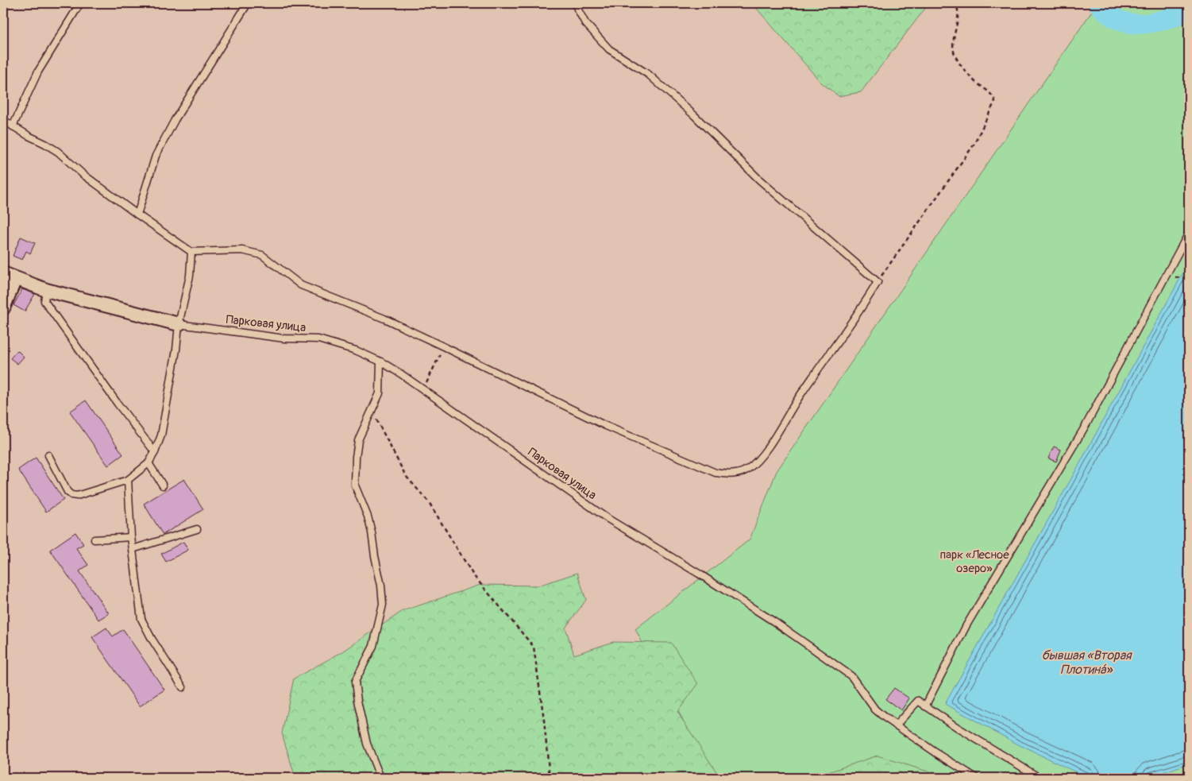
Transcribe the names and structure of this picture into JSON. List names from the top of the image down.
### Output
{
  "streets": {
    "lane": ["Парковая улица"]
  },
  "water": ["бывшая «Вторая Плотинá»"],
  "parks": ["парк «Лесное озеро»"]
}
